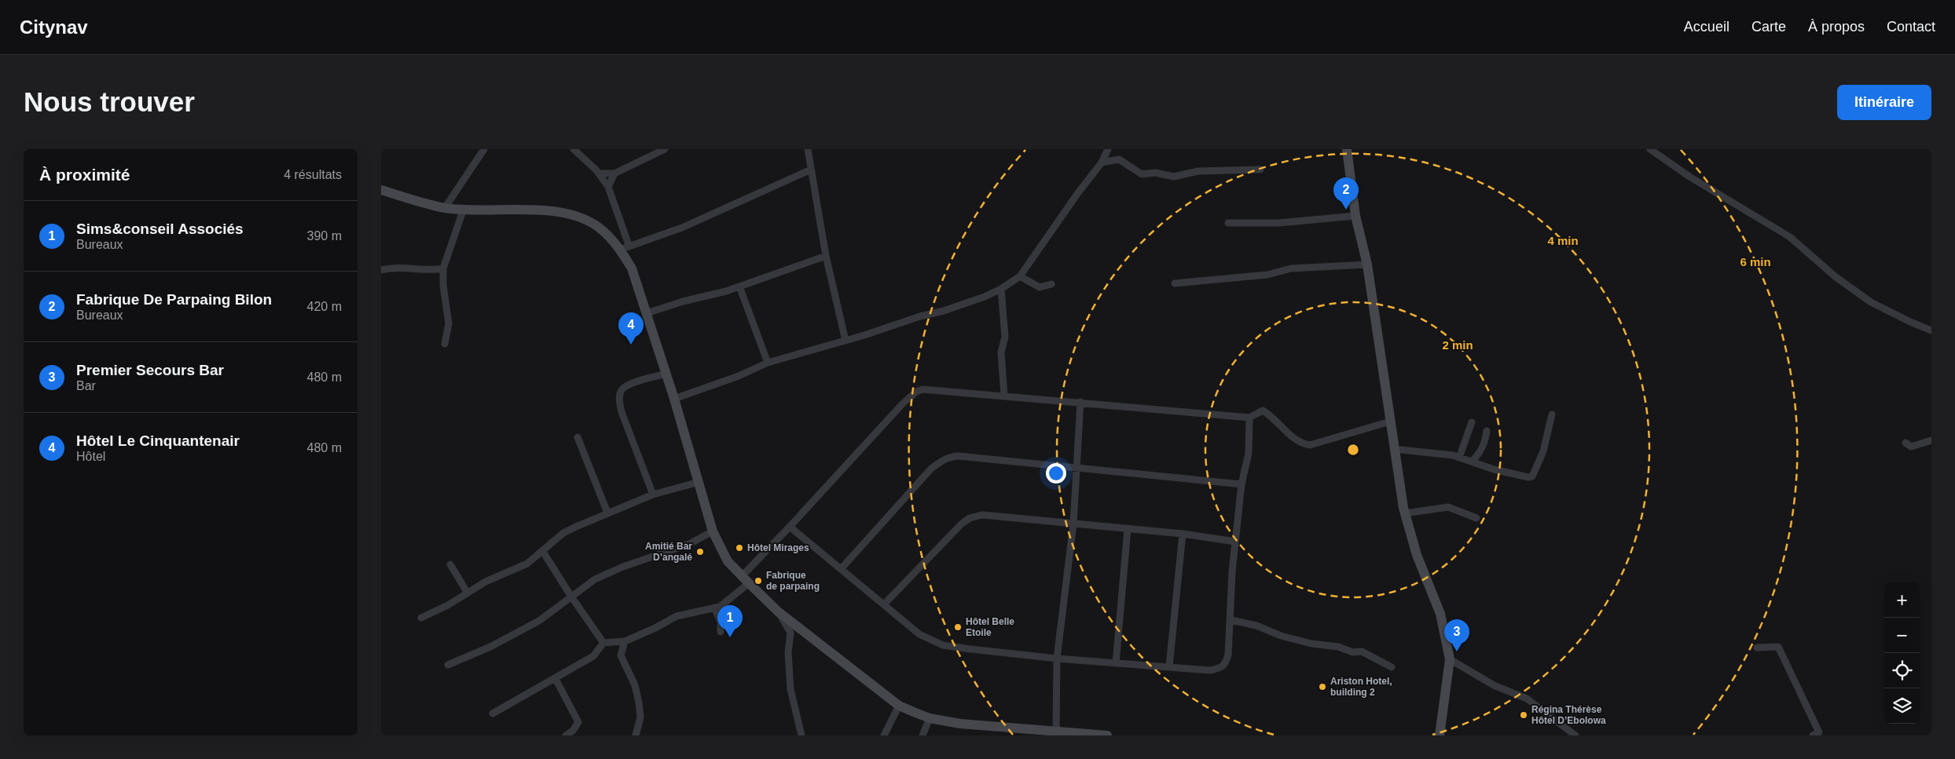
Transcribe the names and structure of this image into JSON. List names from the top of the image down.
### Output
{
  "places": [
    "Hôtel Mirages",
    "Amitié Bar D’angalé",
    "Fabrique de parpaing",
    "Hôtel Belle Etoile",
    "Ariston Hotel, building 2",
    "Régina Thérèse Hôtel D’Ebolowa"
  ],
  "page": {
    "header": "Citynav",
    "nav": [
      "Accueil",
      "Carte",
      "À propos",
      "Contact"
    ],
    "buttons": "Itinéraire",
    "title": "Nous trouver",
    "heading": ["À proximité", "4 résultats"],
    "pins": [
      "2",
      "4",
      "1",
      "3"
    ],
    "list": [
      {
        "mark": "1",
        "name": "Sims&conseil Associés",
        "note": "Bureaux",
        "value": "390 m"
      },
      {
        "mark": "2",
        "name": "Fabrique De Parpaing Bilon",
        "note": "Bureaux",
        "value": "420 m"
      },
      {
        "mark": "3",
        "name": "Premier Secours Bar",
        "note": "Bar",
        "value": "480 m"
      },
      {
        "mark": "4",
        "name": "Hôtel Le Cinquantenair",
        "note": "Hôtel",
        "value": "480 m"
      }
    ],
    "map_buttons": ["+", "−"]
  },
  "rings": ["4 min", "6 min", "2 min"]
}
